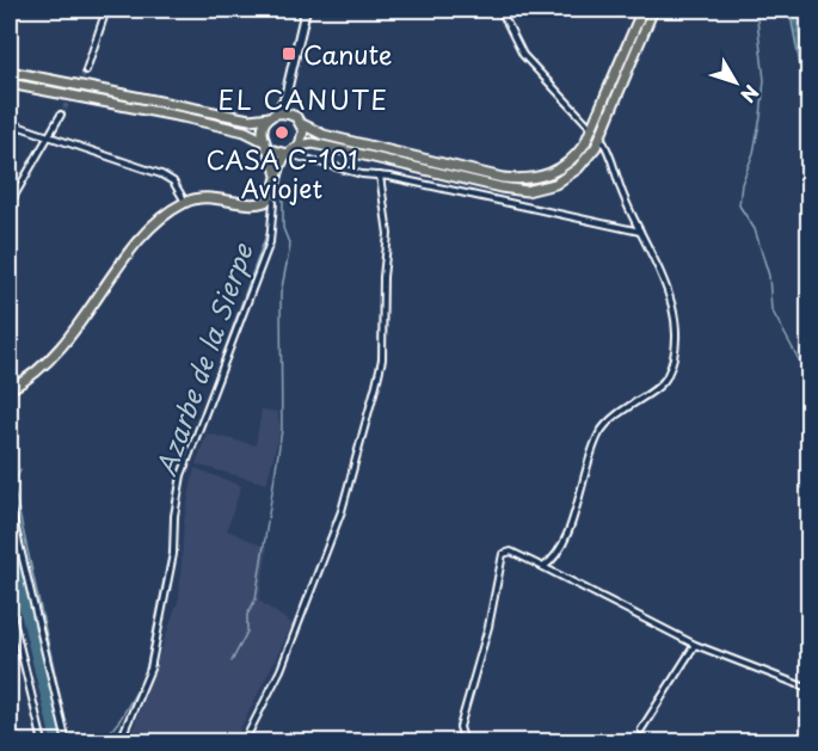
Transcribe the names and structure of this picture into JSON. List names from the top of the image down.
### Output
{
  "districts": ["EL CANUTE"],
  "water": ["Azarbe de la Sierpe"],
  "places": {
    "transit": ["Canute"],
    "other": ["CASA C-101 Aviojet"]
  },
  "north": "bottom right"
}
